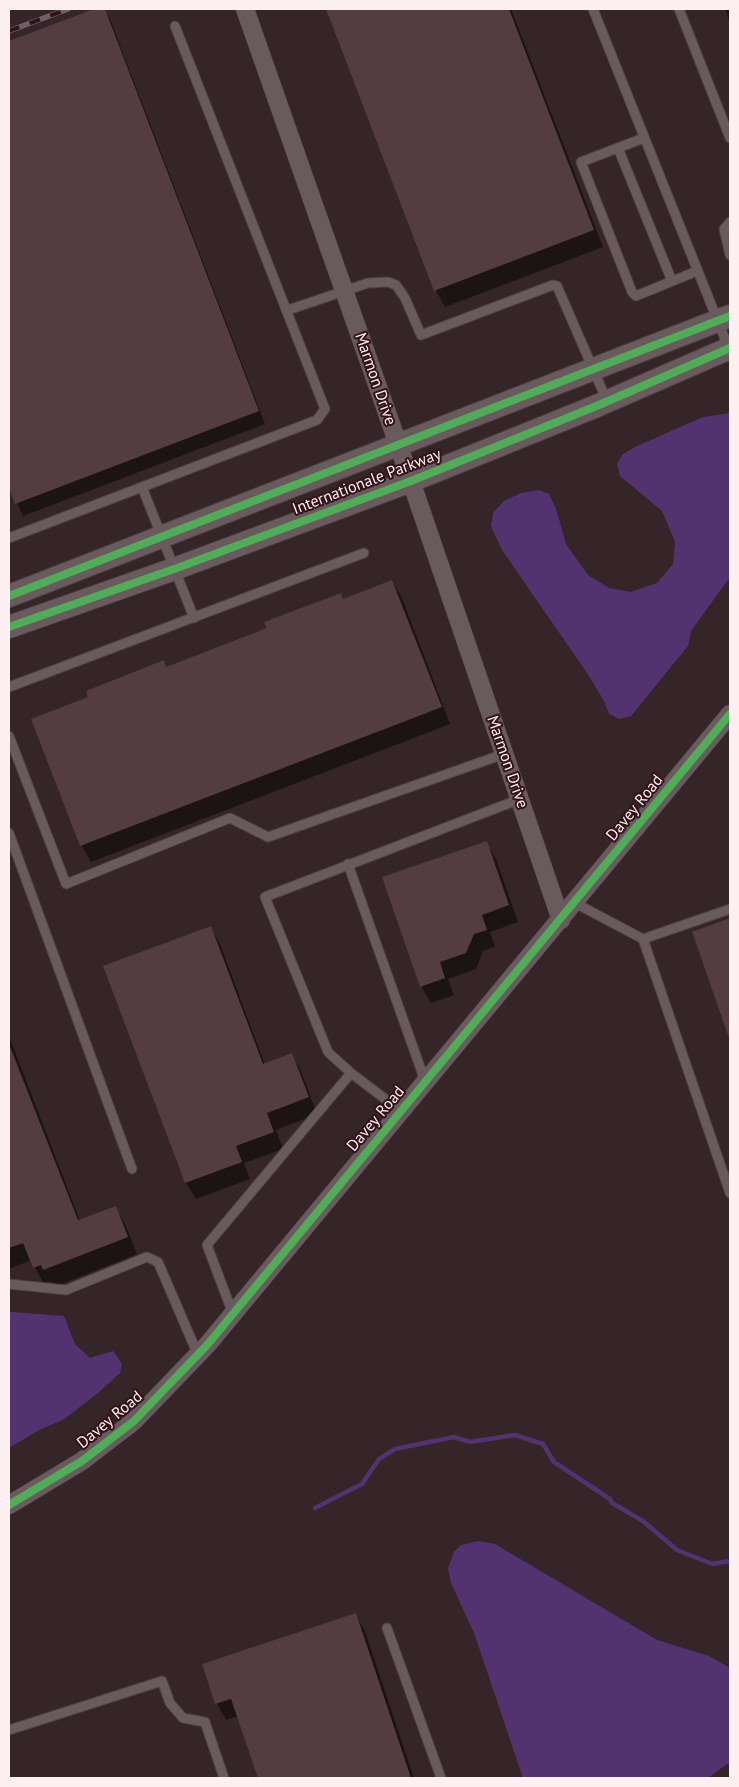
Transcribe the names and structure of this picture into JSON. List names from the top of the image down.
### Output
{
  "streets": {
    "street": ["Marmon Drive", "Internationale Parkway", "Davey Road"]
  },
  "crossings": [
    ["Marmon Drive", "Internationale Parkway"],
    ["Marmon Drive", "Davey Road"]
  ]
}
